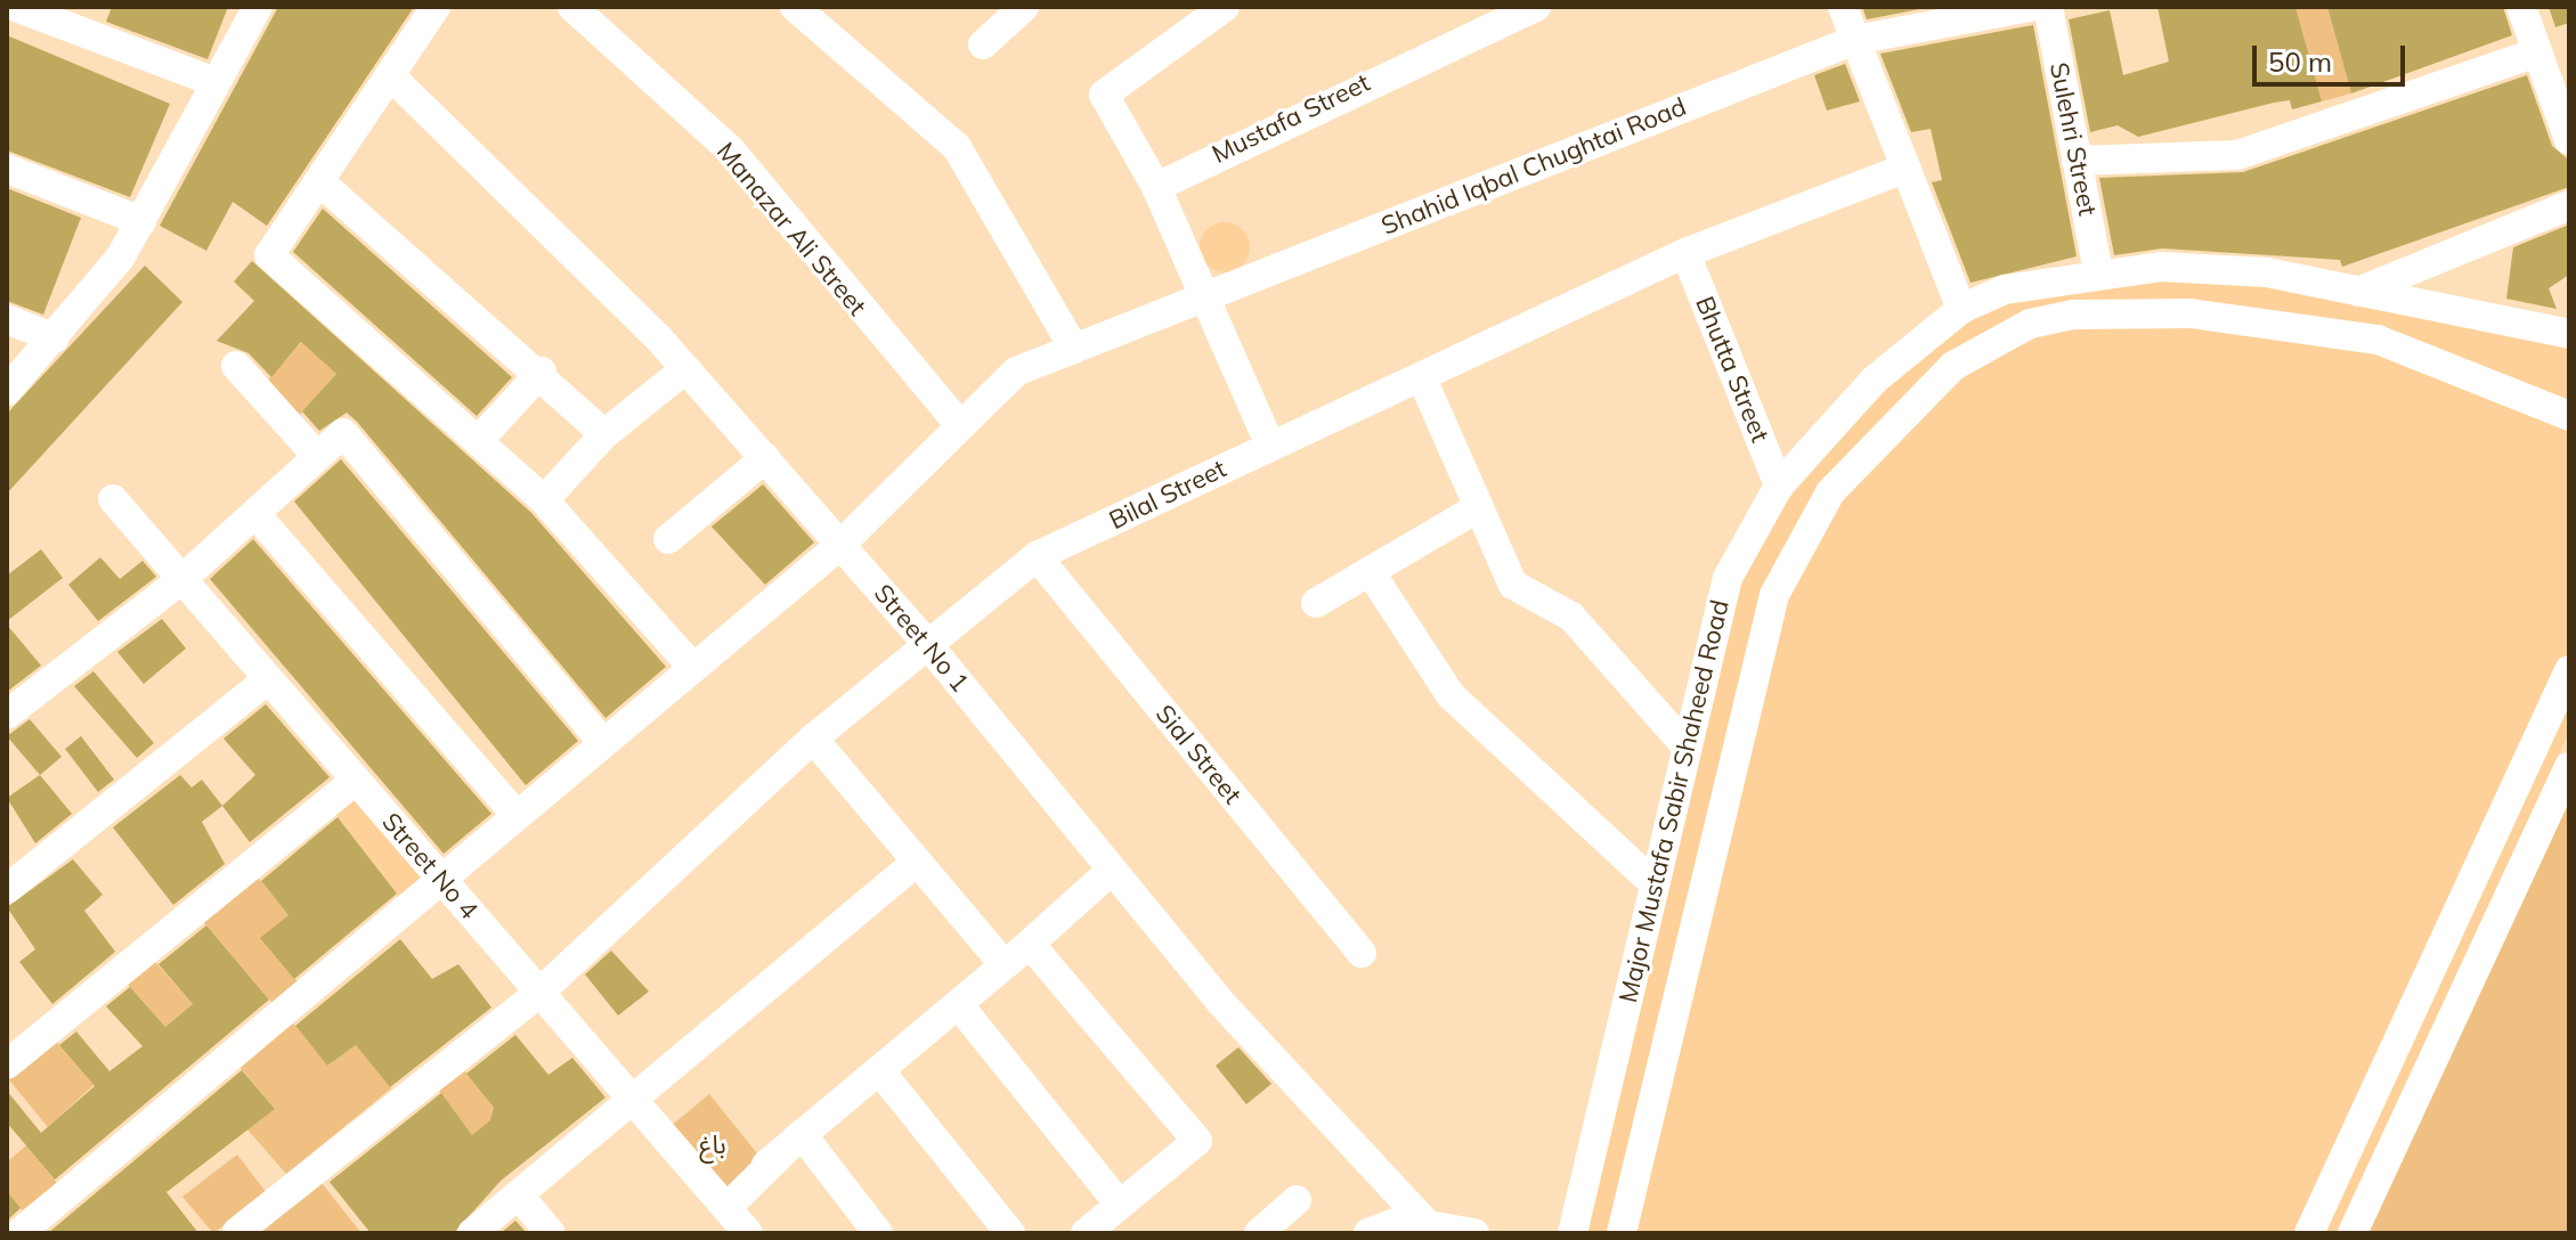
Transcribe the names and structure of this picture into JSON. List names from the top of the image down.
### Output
{
  "streets": {
    "street": [
      "Mustafa Street",
      "Sulehri Street",
      "Shahid Iqbal Chughtai Road",
      "Manazar Ali Street",
      "Bhutta Street",
      "Bilal Street",
      "Street No 1",
      "Sial Street",
      "Major Mustafa Sabir Shaheed Road",
      "Street No 4"
    ]
  },
  "crossings": [
    ["Sulehri Street", "Major Mustafa Sabir Shaheed Road"],
    ["Shahid Iqbal Chughtai Road", "Manazar Ali Street"],
    ["Shahid Iqbal Chughtai Road", "Street No 1"],
    ["Shahid Iqbal Chughtai Road", "Street No 4"],
    ["Bhutta Street", "Bilal Street"],
    ["Bhutta Street", "Major Mustafa Sabir Shaheed Road"],
    ["Bilal Street", "Street No 1"],
    ["Bilal Street", "Sial Street"],
    ["Bilal Street", "Street No 4"]
  ],
  "parks": ["باغ"],
  "scale_bar": "50 m"
}
